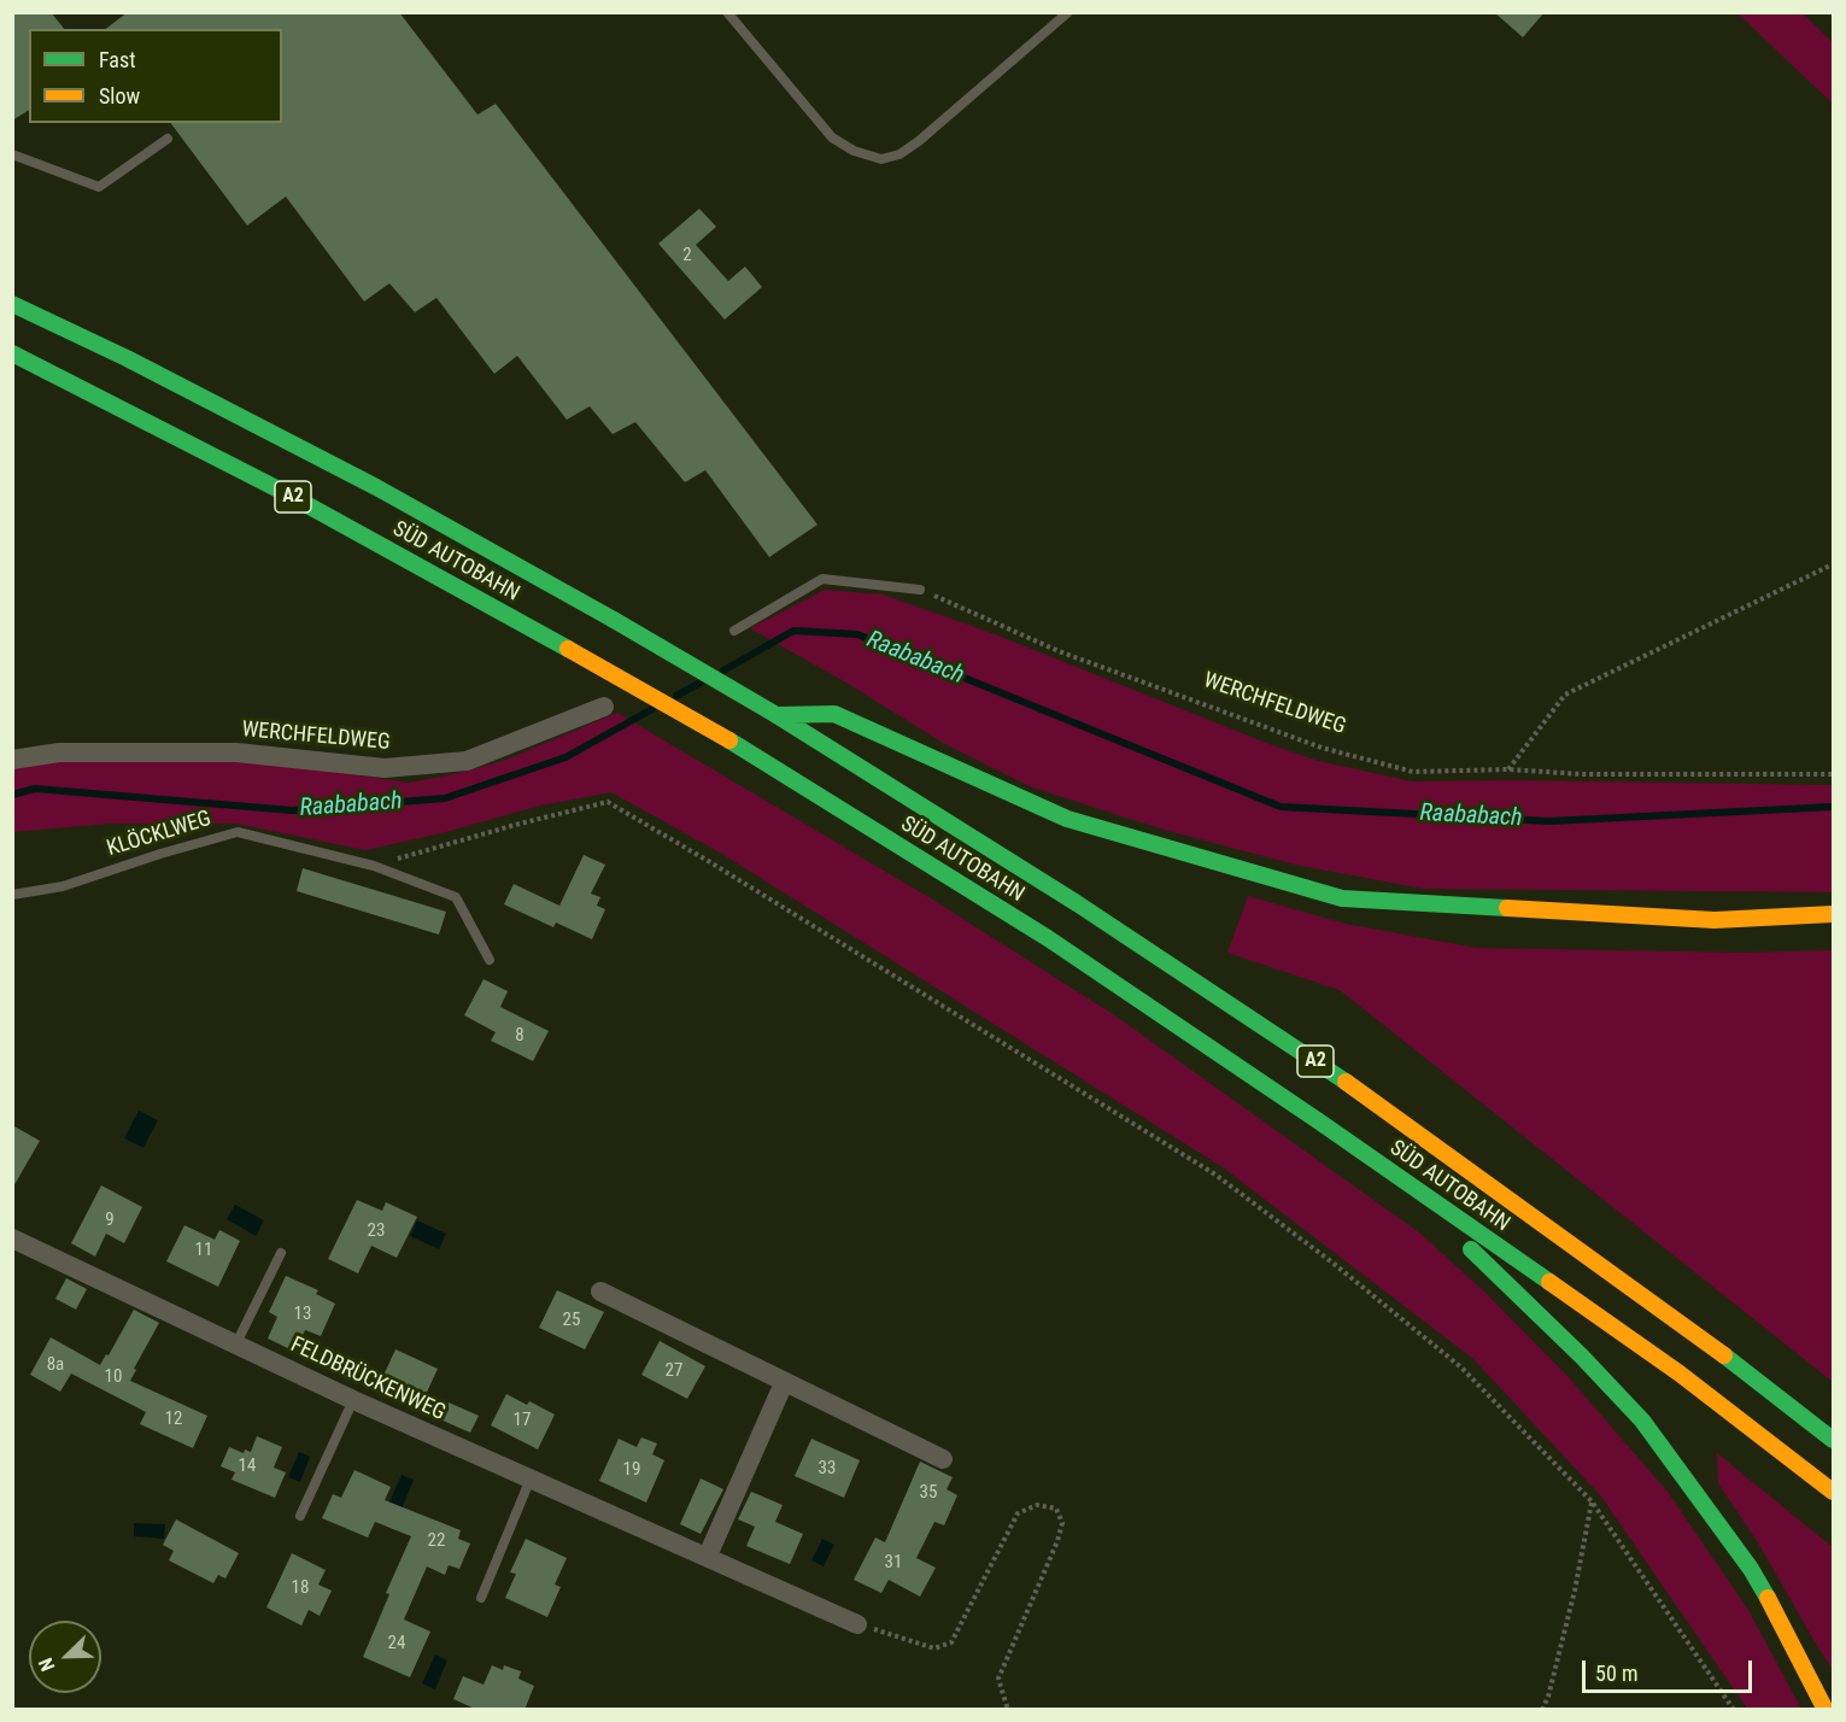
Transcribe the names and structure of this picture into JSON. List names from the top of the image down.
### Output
{
  "streets": {
    "highway": ["A2", "SÜD AUTOBAHN"],
    "street": ["WERCHFELDWEG", "FELDBRÜCKENWEG"],
    "lane": ["KLÖCKLWEG"]
  },
  "water": ["Raababach"],
  "house_numbers": [
    "2",
    "8",
    "9",
    "23",
    "11",
    "13",
    "25",
    "8a",
    "27",
    "10",
    "12",
    "17",
    "14",
    "33",
    "19",
    "35",
    "22",
    "31",
    "18",
    "24"
  ],
  "legend": ["Fast", "Slow"],
  "scale_bar": "50 m",
  "north": "bottom left"
}
